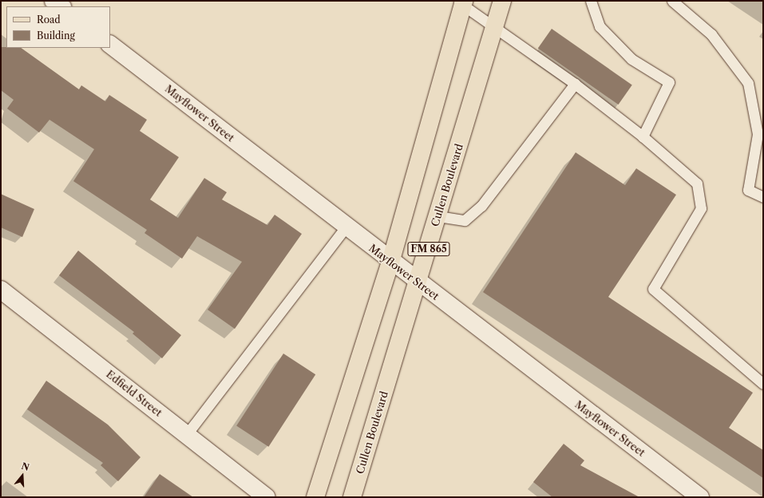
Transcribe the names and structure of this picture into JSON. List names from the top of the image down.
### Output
{
  "streets": {
    "main road": ["Cullen Boulevard", "FM 865"],
    "street": ["Mayflower Street", "Edfield Street"]
  },
  "crossings": [
    ["Mayflower Street", "Cullen Boulevard"],
    ["Mayflower Street", "FM 865"]
  ],
  "legend": ["Road", "Building"],
  "north": "top"
}
